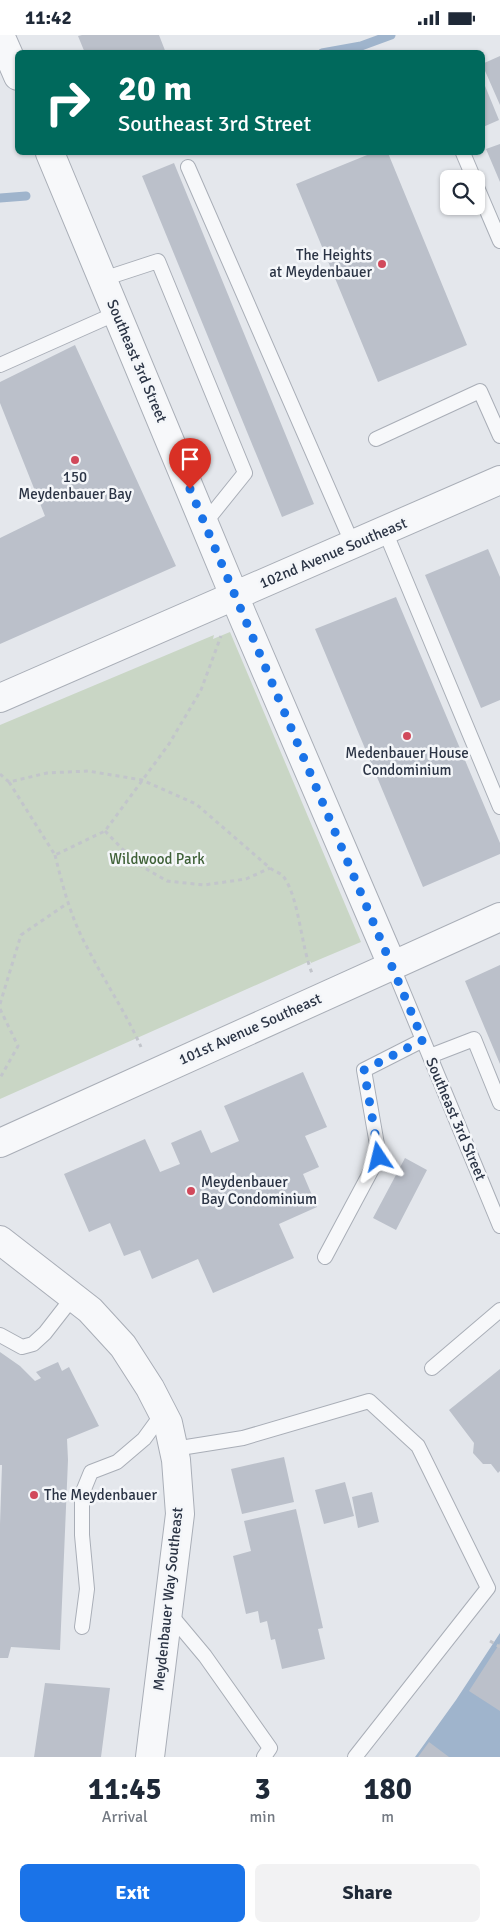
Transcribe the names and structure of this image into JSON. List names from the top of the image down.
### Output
{
  "streets": {
    "street": [
      "Southeast 3rd Street",
      "102nd Avenue Southeast",
      "101st Avenue Southeast",
      "Meydenbauer Way Southeast"
    ]
  },
  "crossings": [
    ["Southeast 3rd Street", "102nd Avenue Southeast"],
    ["Southeast 3rd Street", "101st Avenue Southeast"]
  ],
  "parks": ["Wildwood Park"],
  "places": [
    "The Heights at Meydenbauer",
    "150 Meydenbauer Bay",
    "Medenbauer House Condominium",
    "Meydenbauer Bay Condominium",
    "The Meydenbauer"
  ],
  "page": {
    "status": "11:42",
    "turn": ["20 m", "Southeast 3rd Street"],
    "eta": [
      "11:45",
      "Arrival",
      "3",
      "min",
      "180",
      "m"
    ],
    "buttons": ["Exit", "Share"]
  }
}
